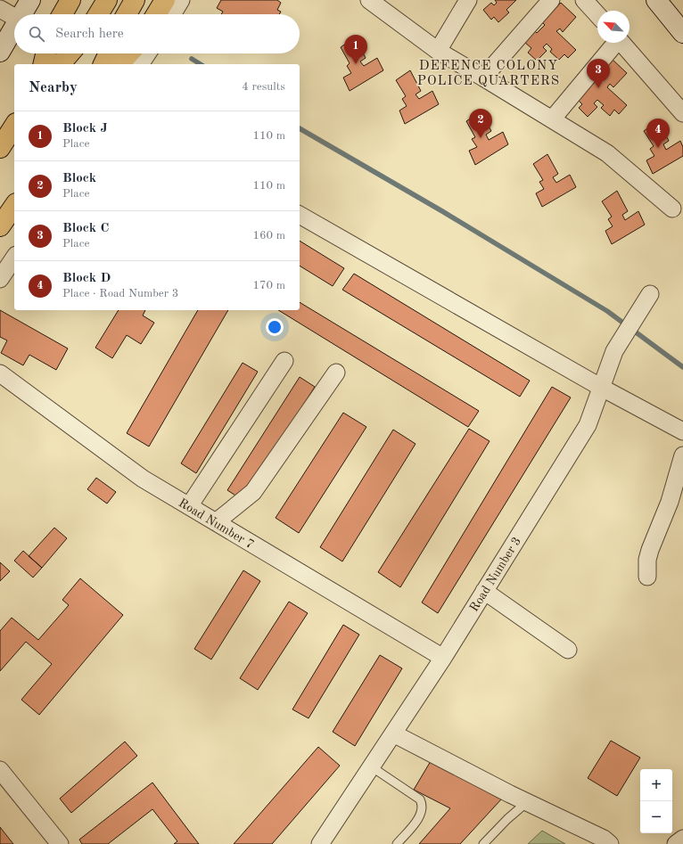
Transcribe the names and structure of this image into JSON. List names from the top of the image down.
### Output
{
  "streets": {
    "street": ["Road Number 7", "Road Number 3"]
  },
  "crossings": [
    ["Road Number 7", "Road Number 3"]
  ],
  "districts": ["DEFENCE COLONY POLICE QUARTERS"],
  "north": "top left",
  "page": {
    "search": "Search here",
    "pins": [
      "1",
      "3",
      "2",
      "4"
    ],
    "heading": ["Nearby", "4 results"],
    "list": [
      {
        "mark": "1",
        "name": "Block J",
        "note": "Place",
        "value": "110 m"
      },
      {
        "mark": "2",
        "name": "Block",
        "note": "Place",
        "value": "110 m"
      },
      {
        "mark": "3",
        "name": "Block C",
        "note": "Place",
        "value": "160 m"
      },
      {
        "mark": "4",
        "name": "Block D",
        "note": "Place · Road Number 3",
        "value": "170 m"
      }
    ],
    "map_buttons": ["+", "−"]
  }
}
